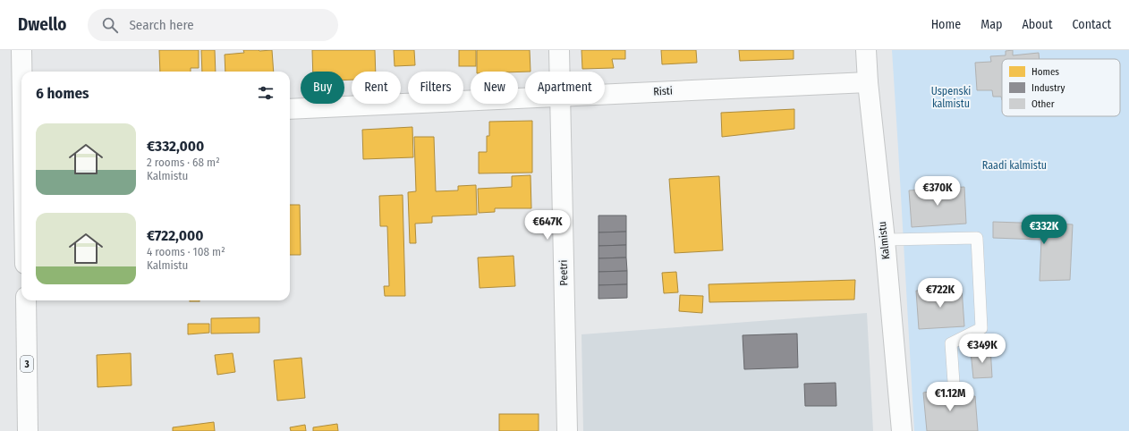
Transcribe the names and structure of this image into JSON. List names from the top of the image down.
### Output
{
  "streets": {
    "main road": [
      "Risti",
      "Kalmistu",
      "Peetri",
      "3"
    ]
  },
  "crossings": [
    ["Risti", "Kalmistu"]
  ],
  "parks": ["Uspenski kalmistu", "Raadi kalmistu"],
  "legend": ["Homes", "Industry", "Other"],
  "page": {
    "header": "Dwello",
    "search": "Search here",
    "nav": [
      "Home",
      "Map",
      "About",
      "Contact"
    ],
    "chip": [
      "Buy",
      "Rent",
      "Filters",
      "New",
      "Apartment"
    ],
    "heading": "6 homes",
    "list": [
      {
        "name": "€332,000",
        "note": "2 rooms · 68 m² · Kalmistu"
      },
      {
        "name": "€722,000",
        "note": "4 rooms · 108 m² · Kalmistu"
      }
    ],
    "price": [
      "€370K",
      "€647K",
      "€332K",
      "€722K",
      "€349K",
      "€1.12M"
    ]
  }
}
